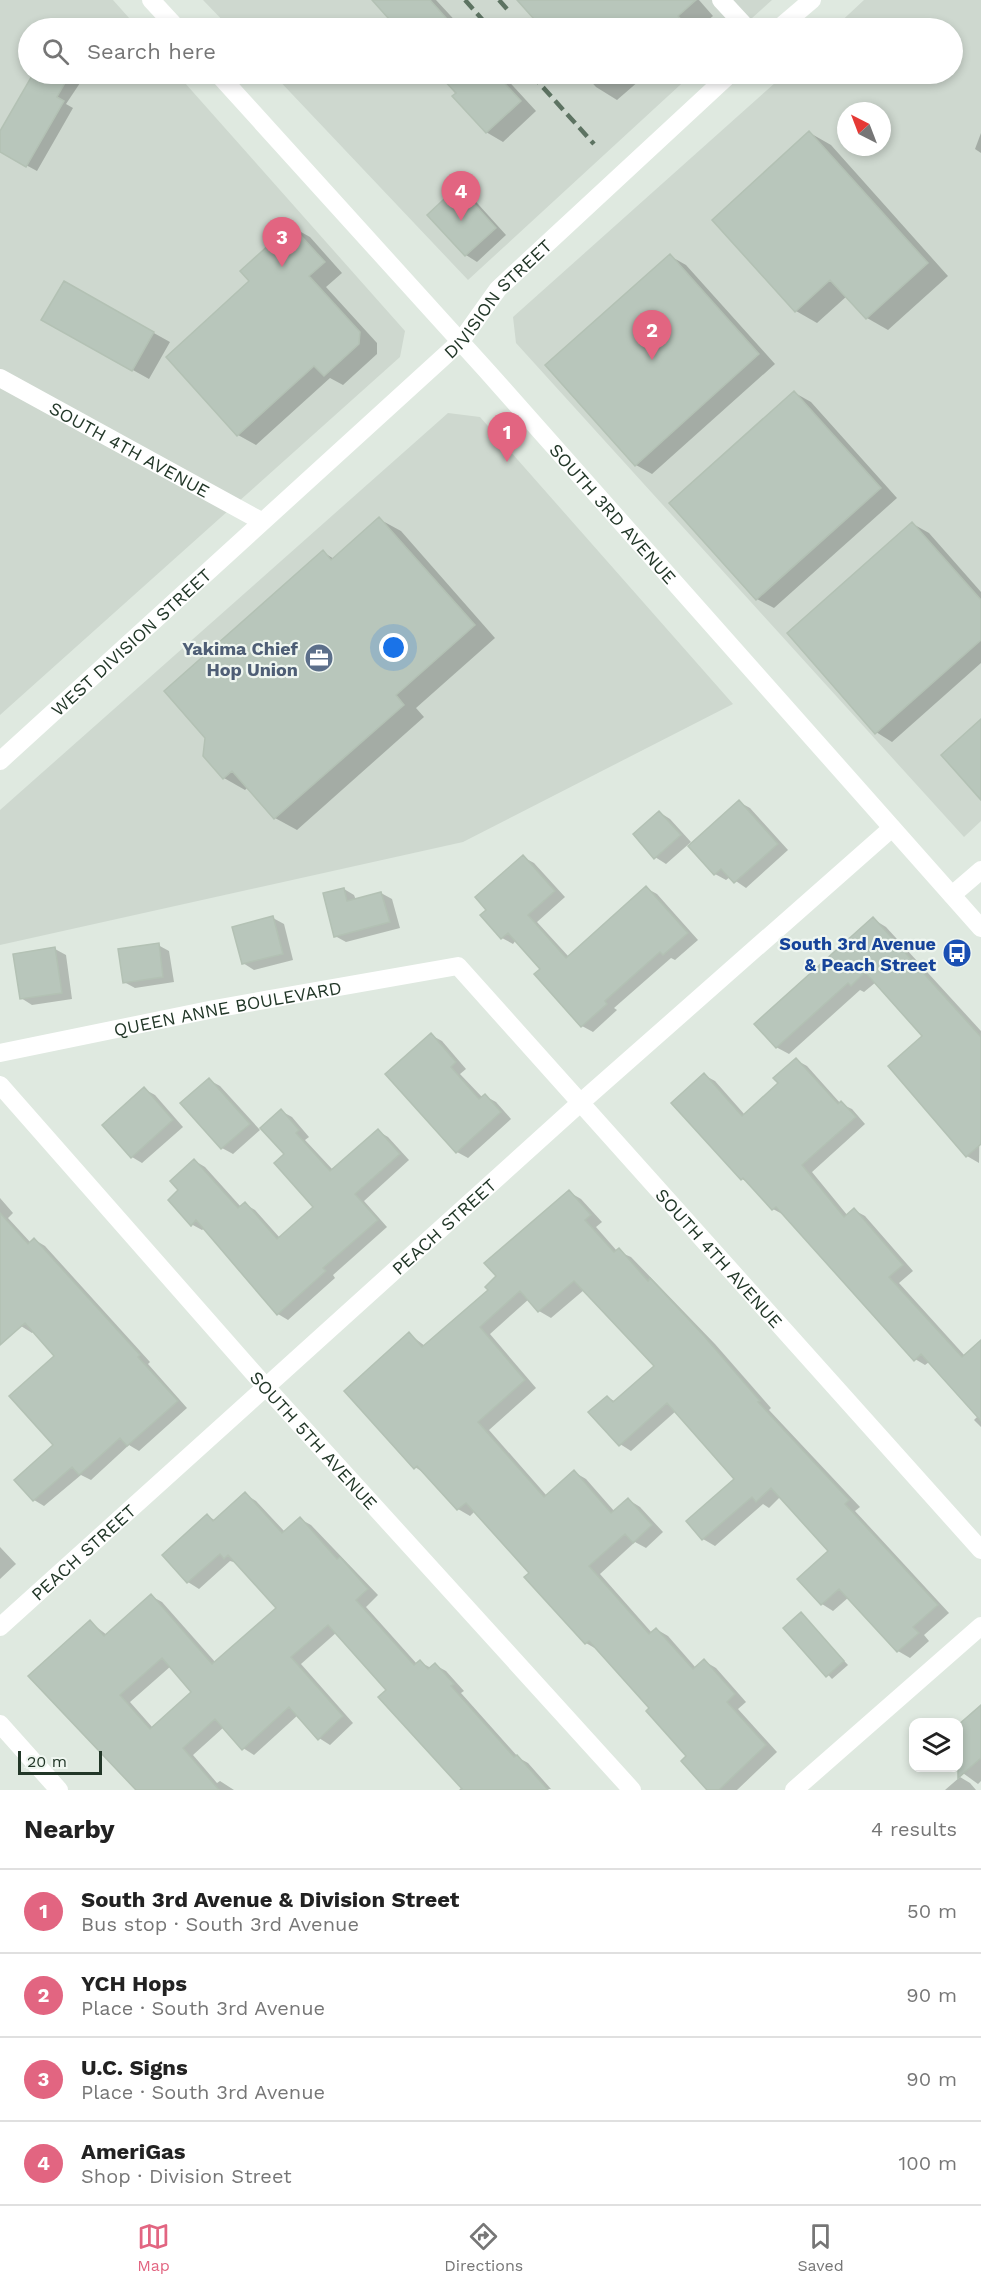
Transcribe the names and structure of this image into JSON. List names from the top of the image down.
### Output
{
  "streets": {
    "street": [
      "DIVISION STREET",
      "SOUTH 4TH AVENUE",
      "SOUTH 3RD AVENUE",
      "WEST DIVISION STREET",
      "QUEEN ANNE BOULEVARD",
      "PEACH STREET",
      "SOUTH 5TH AVENUE"
    ]
  },
  "crossings": [
    ["DIVISION STREET", "SOUTH 4TH AVENUE"],
    ["DIVISION STREET", "SOUTH 3RD AVENUE"],
    ["DIVISION STREET", "WEST DIVISION STREET"],
    ["SOUTH 4TH AVENUE", "WEST DIVISION STREET"],
    ["SOUTH 4TH AVENUE", "QUEEN ANNE BOULEVARD"],
    ["SOUTH 4TH AVENUE", "PEACH STREET"],
    ["SOUTH 3RD AVENUE", "PEACH STREET"],
    ["PEACH STREET", "SOUTH 5TH AVENUE"]
  ],
  "places": {
    "office": ["Yakima Chief Hop Union"],
    "bus stop": ["South 3rd Avenue & Peach Street"]
  },
  "scale_bar": "20 m",
  "north": "top left",
  "page": {
    "search": "Search here",
    "pins": [
      "4",
      "3",
      "2",
      "1"
    ],
    "scale": "20 m",
    "heading": ["Nearby", "4 results"],
    "list": [
      {
        "mark": "1",
        "name": "South 3rd Avenue & Division Street",
        "note": "Bus stop · South 3rd Avenue",
        "value": "50 m"
      },
      {
        "mark": "2",
        "name": "YCH Hops",
        "note": "Place · South 3rd Avenue",
        "value": "90 m"
      },
      {
        "mark": "3",
        "name": "U.C. Signs",
        "note": "Place · South 3rd Avenue",
        "value": "90 m"
      },
      {
        "mark": "4",
        "name": "AmeriGas",
        "note": "Shop · Division Street",
        "value": "100 m"
      }
    ],
    "nav": ["Map", "Directions", "Saved"]
  }
}
